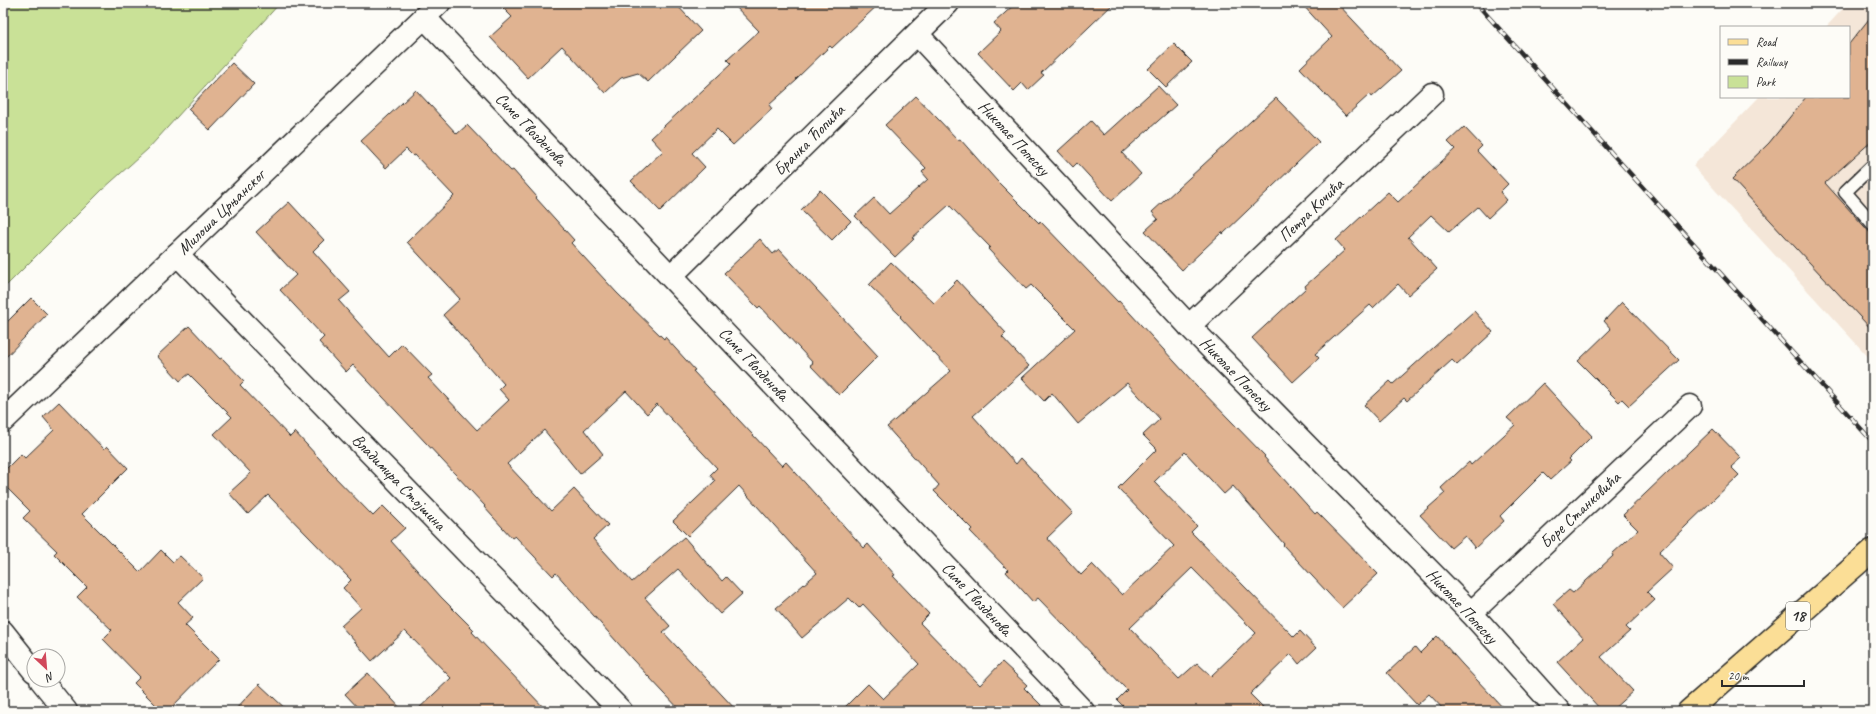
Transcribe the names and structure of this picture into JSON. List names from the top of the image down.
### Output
{
  "streets": {
    "main road": ["18"],
    "street": [
      "Симе Гвозденова",
      "Николае Попеску",
      "Бранка Ћопића",
      "Петра Кочића",
      "Милоша Црњанског",
      "Владимира Стојшина",
      "Боре Станковића"
    ]
  },
  "crossings": [
    ["Симе Гвозденова", "Бранка Ћопића"],
    ["Симе Гвозденова", "Милоша Црњанског"],
    ["Николае Попеску", "Бранка Ћопића"],
    ["Николае Попеску", "Петра Кочића"],
    ["Николае Попеску", "Боре Станковића"],
    ["Милоша Црњанског", "Владимира Стојшина"]
  ],
  "legend": ["Road", "Railway", "Park"],
  "scale_bar": "20 m",
  "north": "bottom right"
}
